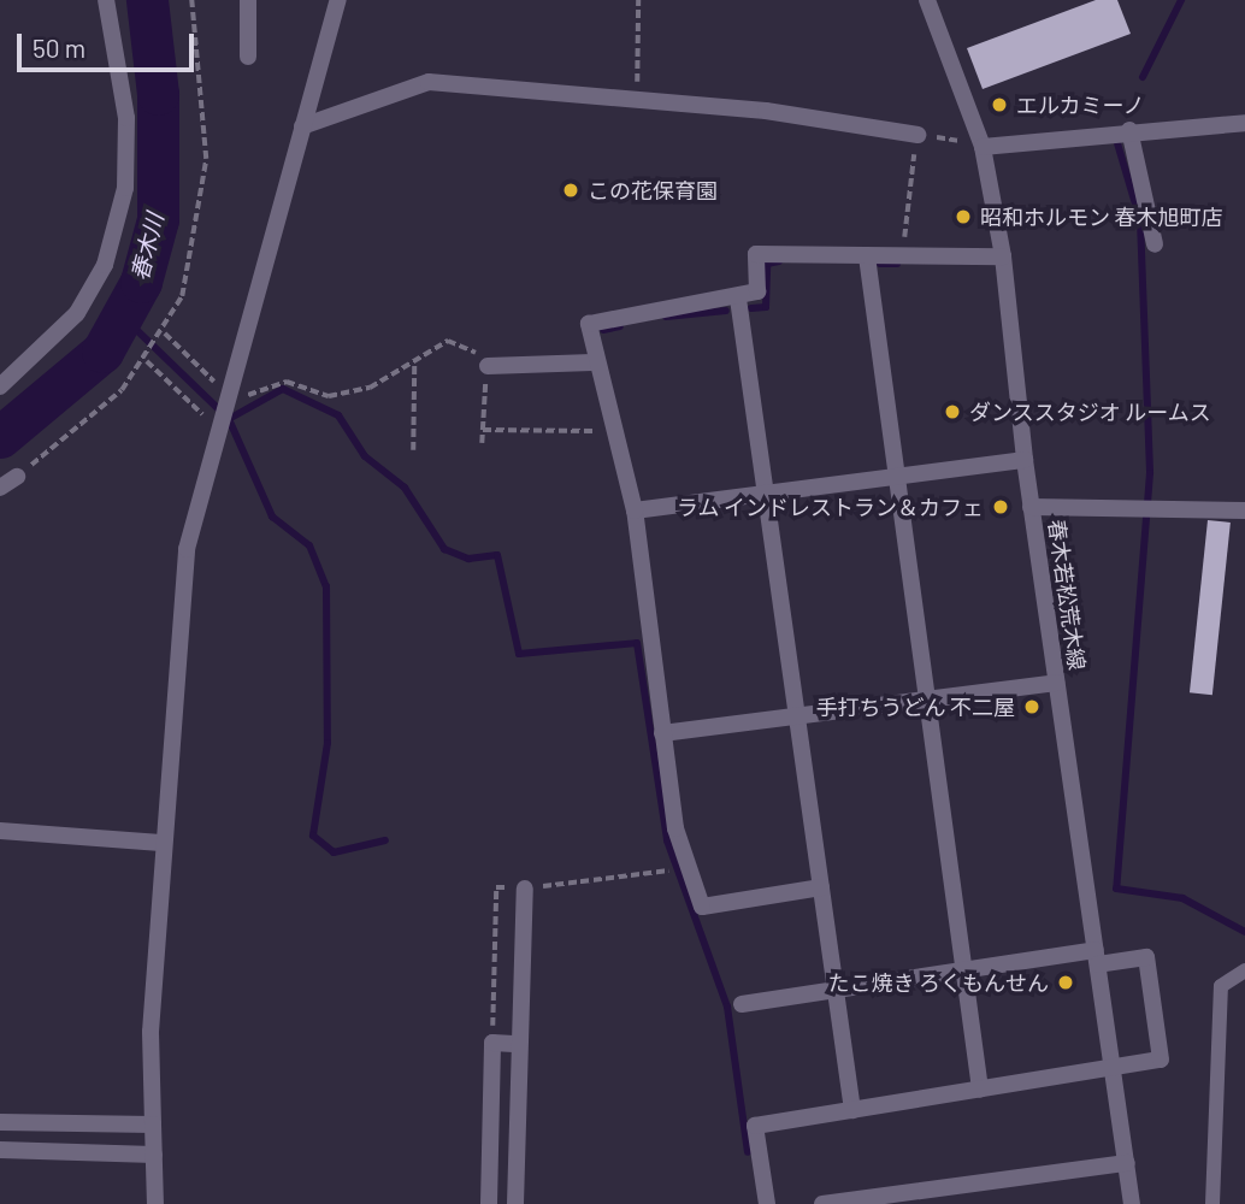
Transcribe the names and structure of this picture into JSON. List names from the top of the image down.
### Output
{
  "streets": {
    "street": ["春木若松荒木線"]
  },
  "water": ["春木川"],
  "places": [
    "エルカミーノ",
    "この花保育園",
    "昭和ホルモン 春木旭町店",
    "ダンススタジオ ルームス",
    "ラム インドレストラン＆カフェ",
    "手打ちうどん 不二屋",
    "たこ焼き ろくもんせん"
  ],
  "scale_bar": "50 m"
}
